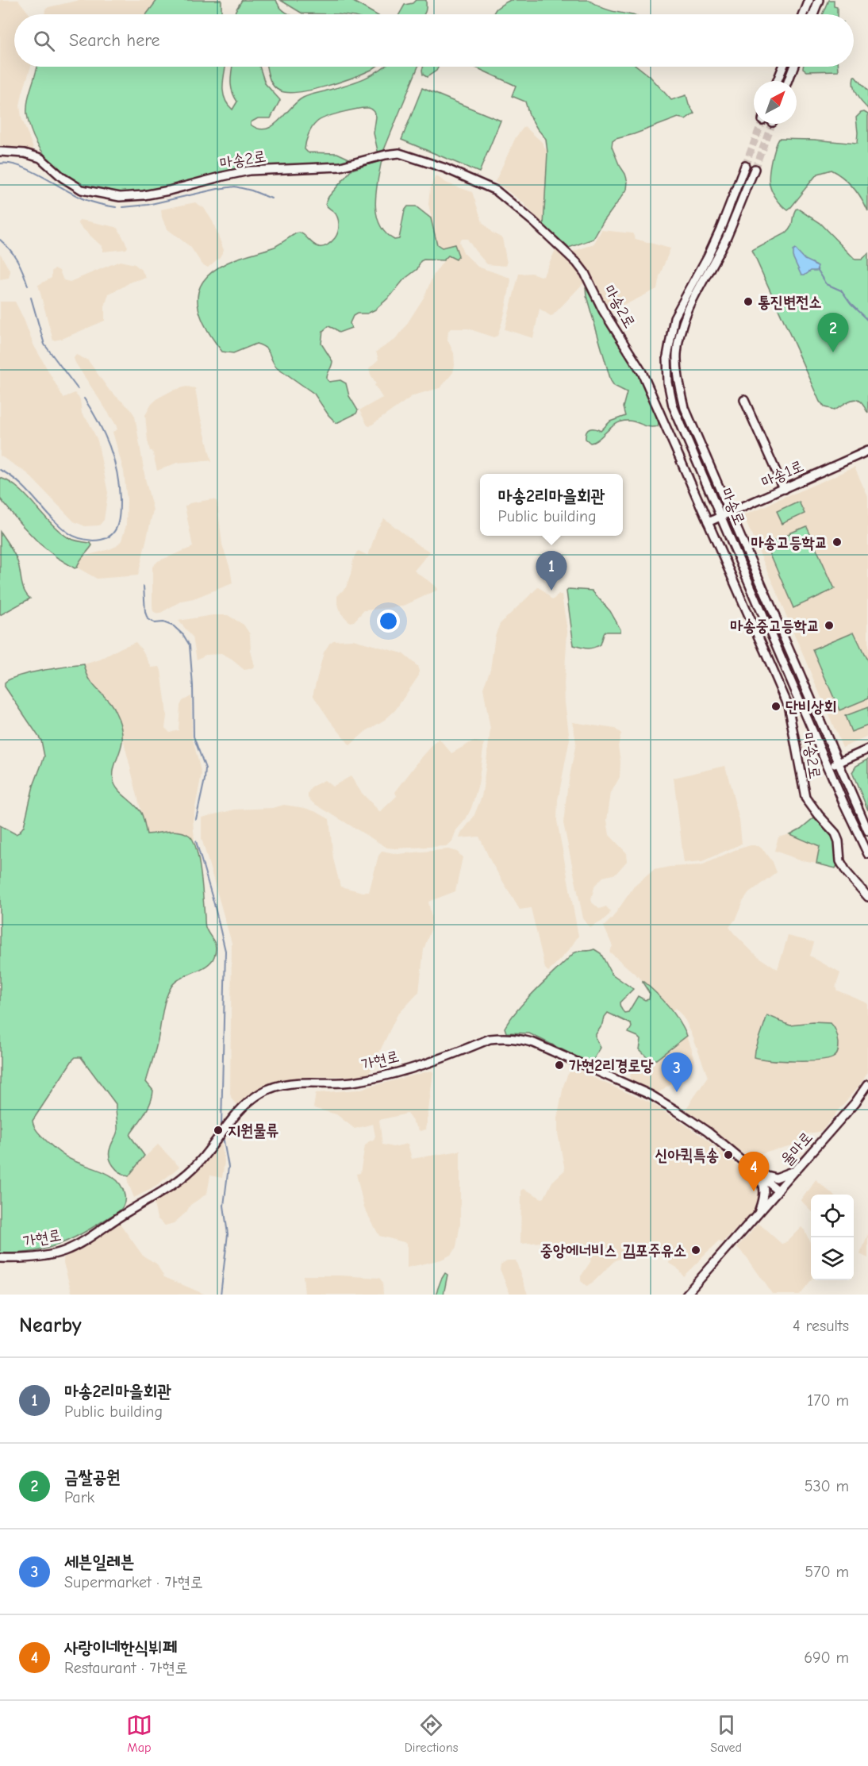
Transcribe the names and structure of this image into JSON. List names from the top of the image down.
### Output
{
  "streets": {
    "street": [
      "마송2로",
      "마송1로",
      "마송로",
      "가현로",
      "율마로"
    ]
  },
  "crossings": [
    ["마송2로", "마송1로"],
    ["마송1로", "마송로"],
    ["가현로", "율마로"]
  ],
  "places": [
    "통진변전소",
    "마송고등학교",
    "마송중고등학교",
    "단비상회",
    "가현2리경로당",
    "지원물류",
    "신아퀵특송",
    "중앙에너비스 김포주유소"
  ],
  "north": "top right",
  "page": {
    "search": "Search here",
    "pins": [
      "2",
      "1",
      "3",
      "4"
    ],
    "popup": ["마송2리마을회관", "Public building"],
    "heading": ["Nearby", "4 results"],
    "list": [
      {
        "mark": "1",
        "name": "마송2리마을회관",
        "note": "Public building",
        "value": "170 m"
      },
      {
        "mark": "2",
        "name": "금쌀공원",
        "note": "Park",
        "value": "530 m"
      },
      {
        "mark": "3",
        "name": "세븐일레븐",
        "note": "Supermarket · 가현로",
        "value": "570 m"
      },
      {
        "mark": "4",
        "name": "사랑이네한식뷔페",
        "note": "Restaurant · 가현로",
        "value": "690 m"
      }
    ],
    "nav": ["Map", "Directions", "Saved"]
  }
}
